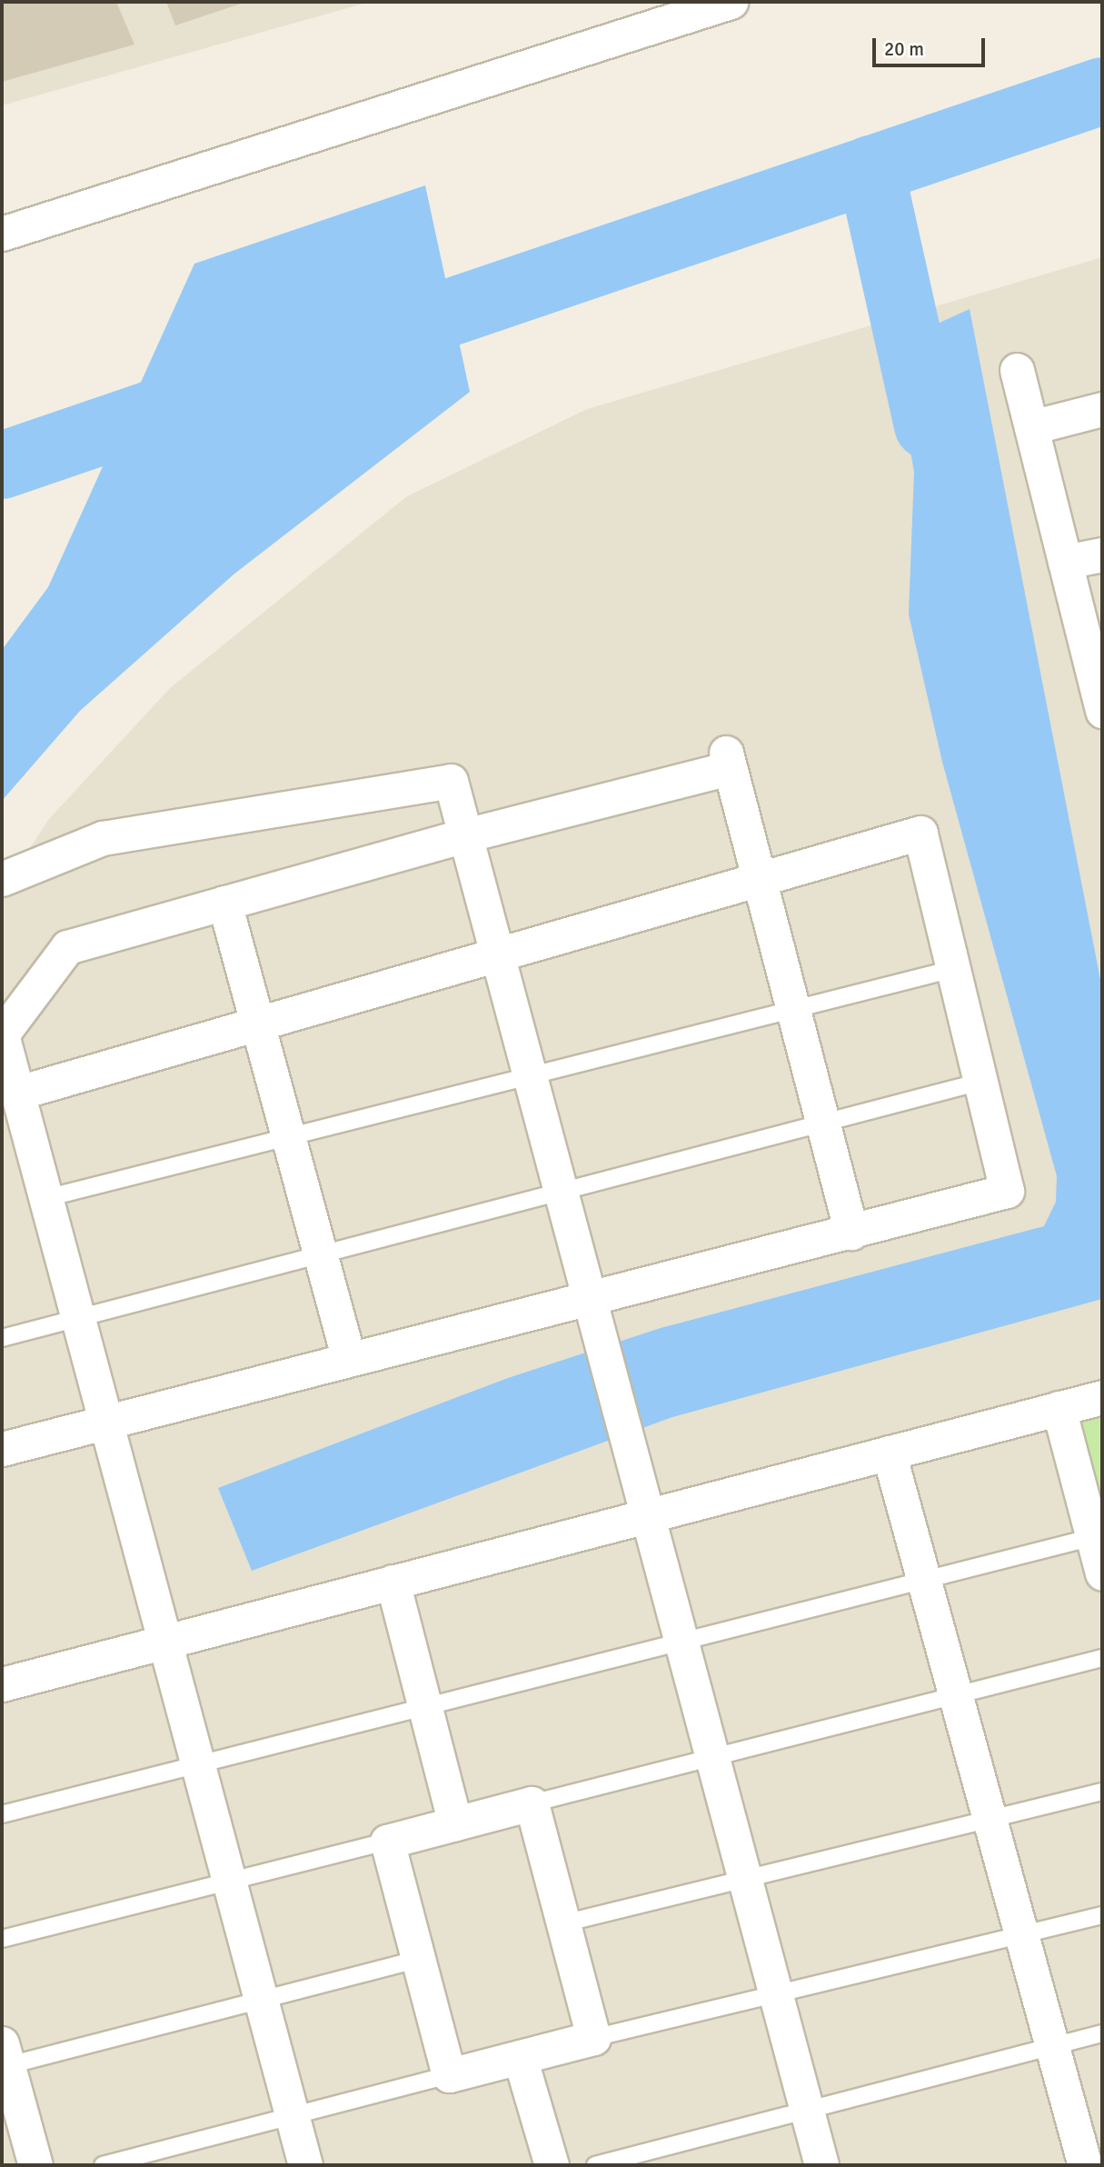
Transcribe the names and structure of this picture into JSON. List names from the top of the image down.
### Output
{
  "scale_bar": "20 m"
}
